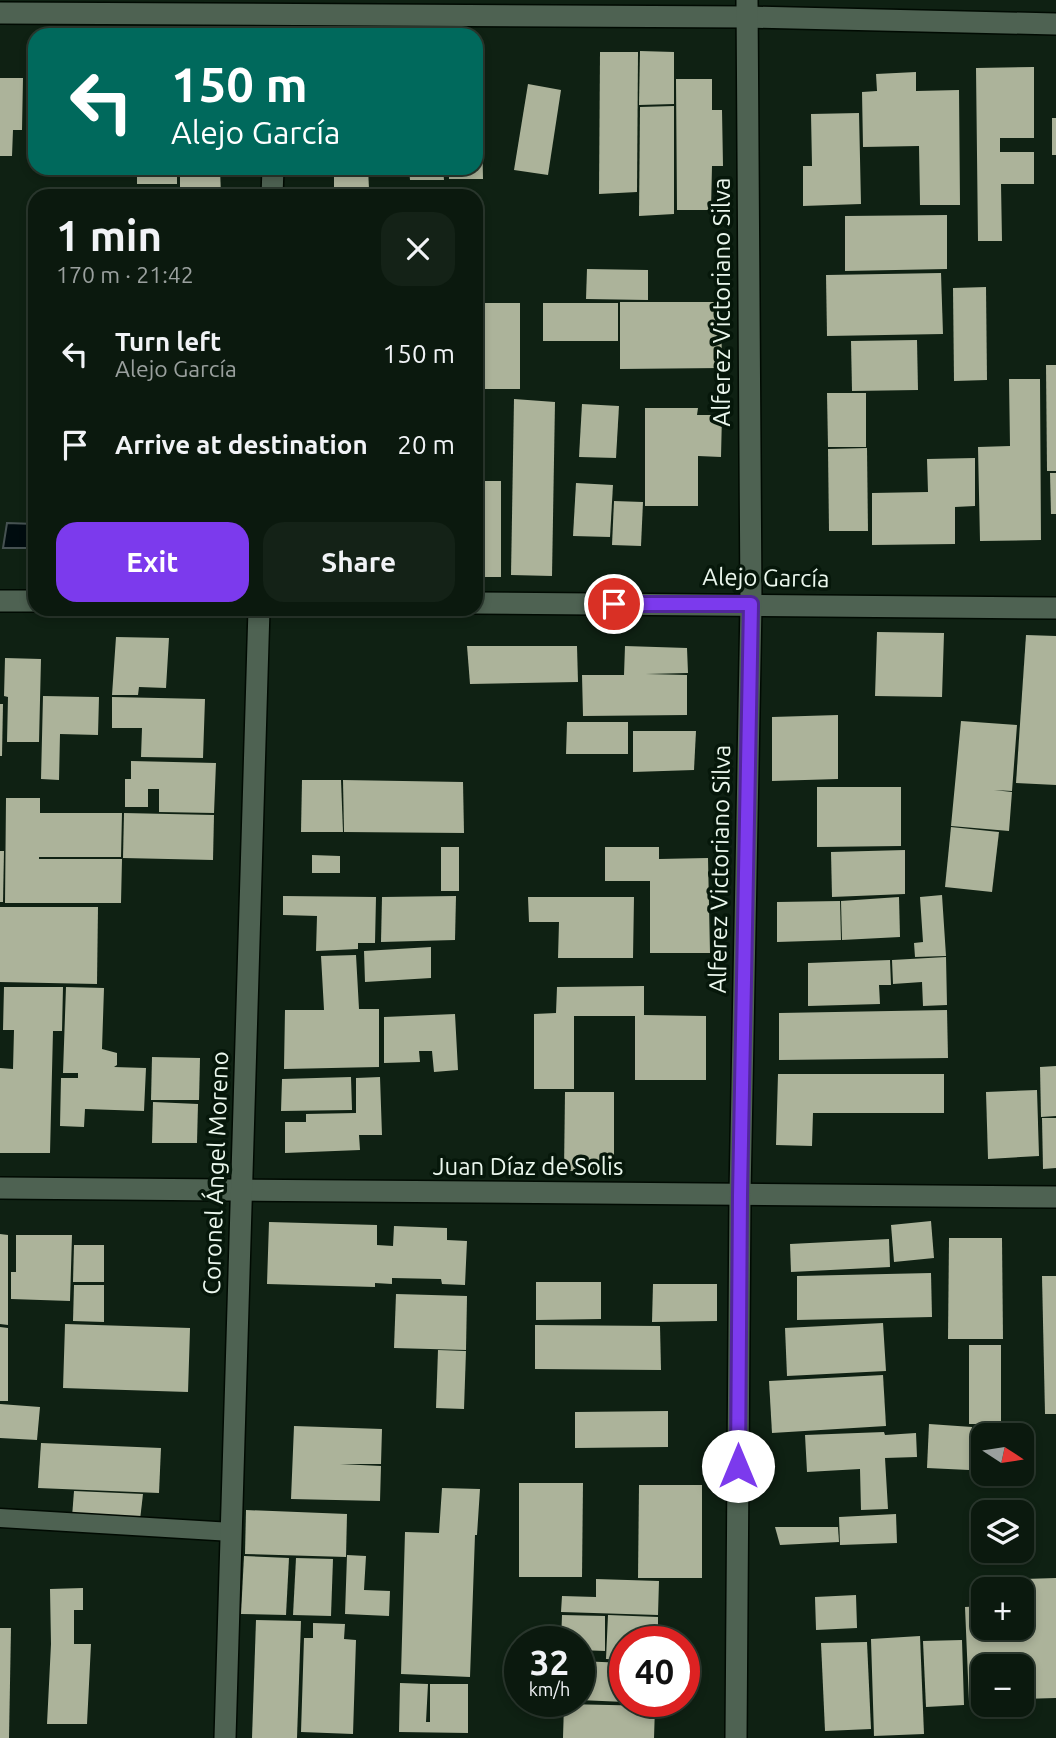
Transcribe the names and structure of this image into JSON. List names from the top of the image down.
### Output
{
  "streets": {
    "street": [
      "Alferez Victoriano Silva",
      "Alejo García",
      "Juan Díaz de Solis",
      "Coronel Ángel Moreno"
    ]
  },
  "crossings": [
    ["Alferez Victoriano Silva", "Alejo García"],
    ["Alferez Victoriano Silva", "Juan Díaz de Solis"],
    ["Juan Díaz de Solis", "Coronel Ángel Moreno"]
  ],
  "north": "right",
  "page": {
    "turn": ["150 m", "Alejo García"],
    "heading": ["1 min", "170 m · 21:42"],
    "list": [
      {
        "name": "Turn left",
        "note": "Alejo García",
        "value": "150 m"
      },
      {
        "name": "Arrive at destination",
        "value": "20 m"
      }
    ],
    "buttons": ["Exit", "Share"],
    "map_buttons": ["+", "−"],
    "speed": "32 km/h",
    "limit": "40"
  }
}
